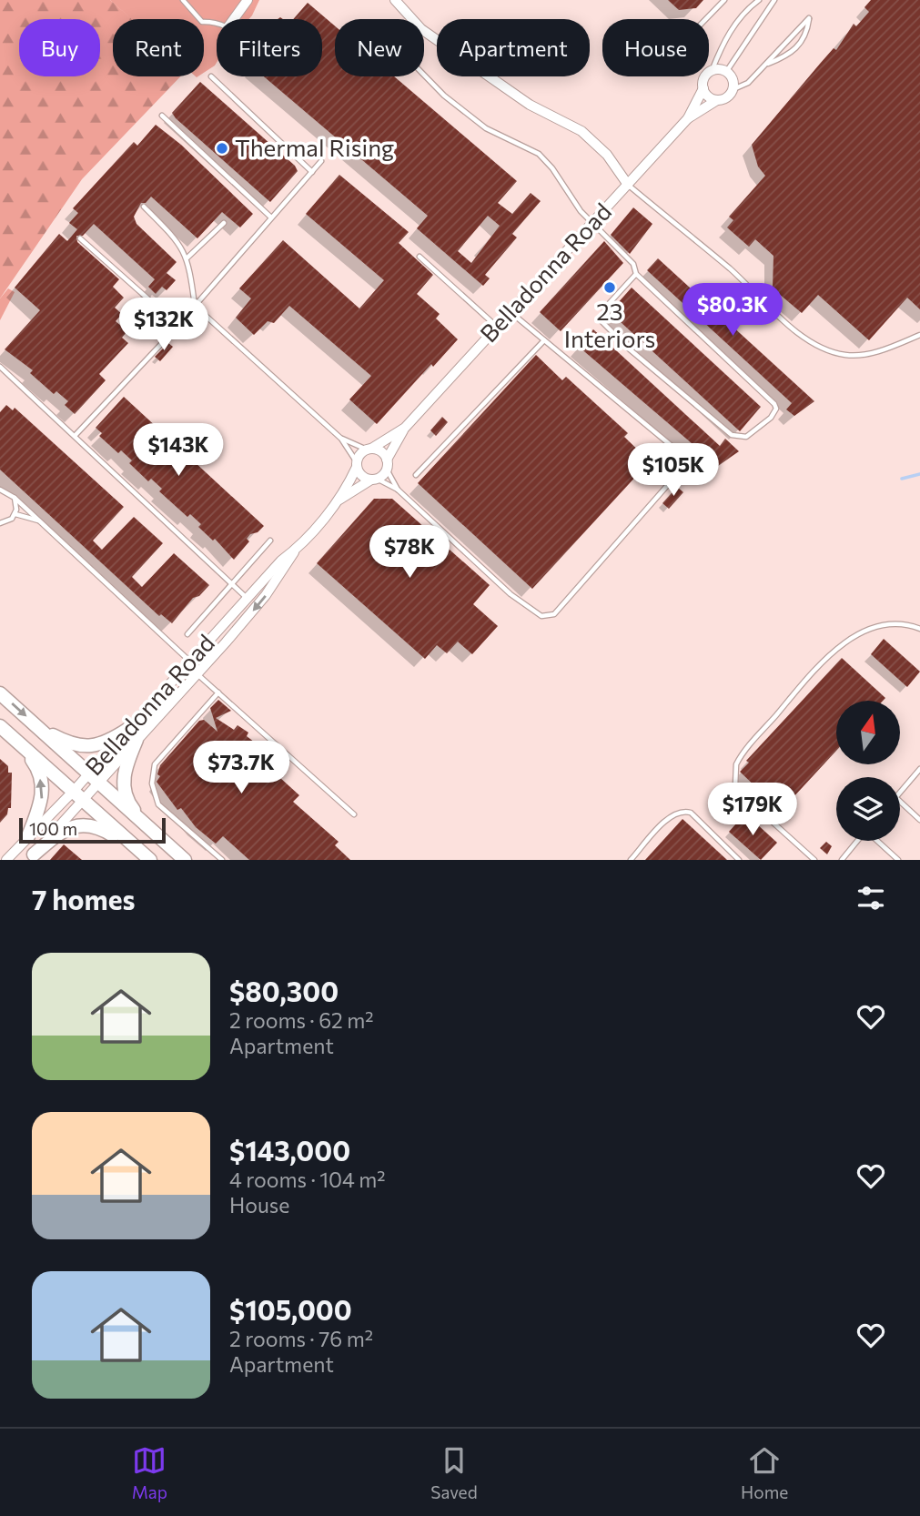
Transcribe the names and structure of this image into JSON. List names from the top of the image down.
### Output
{
  "streets": {
    "street": ["Belladonna Road"]
  },
  "places": ["Thermal Rising", "23 Interiors"],
  "scale_bar": "100 m",
  "north": "top",
  "page": {
    "chip": [
      "Buy",
      "Rent",
      "Filters",
      "New",
      "Apartment",
      "House"
    ],
    "price": [
      "$80.3K",
      "$132K",
      "$143K",
      "$105K",
      "$78K",
      "$73.7K",
      "$179K"
    ],
    "scale": "100 m",
    "heading": "7 homes",
    "list": [
      {
        "name": "$80,300",
        "note": "2 rooms · 62 m² · Apartment"
      },
      {
        "name": "$143,000",
        "note": "4 rooms · 104 m² · House"
      },
      {
        "name": "$105,000",
        "note": "2 rooms · 76 m² · Apartment"
      }
    ],
    "tabs": ["Map", "Saved", "Home"]
  }
}
